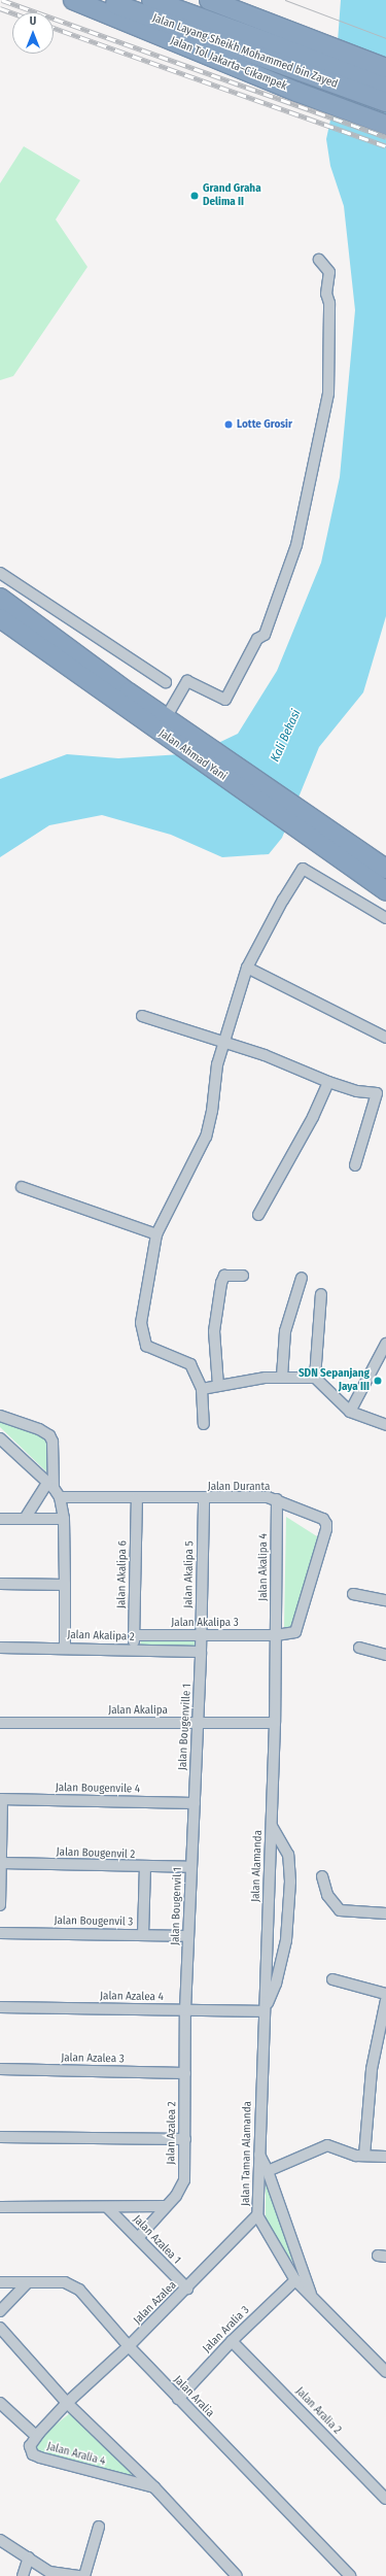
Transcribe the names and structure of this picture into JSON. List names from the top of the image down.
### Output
{
  "streets": {
    "highway": ["Jalan Layang Sheikh Mohammed bin Zayed", "Jalan Tol Jakarta–Cikampek", "Jalan Ahmad Yani"],
    "street": [
      "Jalan Duranta",
      "Jalan Akalipa 4",
      "Jalan Akalipa 6",
      "Jalan Akalipa 5",
      "Jalan Akalipa 3",
      "Jalan Akalipa 2",
      "Jalan Akalipa",
      "Jalan Bougenville 1",
      "Jalan Bougenvile 4",
      "Jalan Bougenvil 2",
      "Jalan Alamanda",
      "Jalan Bougenvil 1",
      "Jalan Bougenvil 3",
      "Jalan Azalea 4",
      "Jalan Azalea 3",
      "Jalan Azalea 2",
      "Jalan Taman Alamanda",
      "Jalan Azalea 1",
      "Jalan Azalea",
      "Jalan Aralia 3",
      "Jalan Aralia",
      "Jalan Aralia 2",
      "Jalan Aralia 4"
    ]
  },
  "crossings": [
    ["Jalan Duranta", "Jalan Akalipa 4"],
    ["Jalan Duranta", "Jalan Akalipa 6"],
    ["Jalan Duranta", "Jalan Akalipa 5"],
    ["Jalan Duranta", "Jalan Akalipa 3"],
    ["Jalan Akalipa 4", "Jalan Akalipa 3"],
    ["Jalan Akalipa 6", "Jalan Akalipa 3"],
    ["Jalan Akalipa 6", "Jalan Akalipa 2"],
    ["Jalan Akalipa 5", "Jalan Akalipa 3"],
    ["Jalan Akalipa 5", "Jalan Akalipa 2"],
    ["Jalan Akalipa 5", "Jalan Bougenville 1"],
    ["Jalan Akalipa 2", "Jalan Bougenville 1"],
    ["Jalan Akalipa", "Jalan Bougenville 1"],
    ["Jalan Akalipa", "Jalan Alamanda"],
    ["Jalan Bougenville 1", "Jalan Bougenvile 4"],
    ["Jalan Bougenville 1", "Jalan Bougenvil 1"],
    ["Jalan Bougenvile 4", "Jalan Bougenvil 1"],
    ["Jalan Bougenvil 2", "Jalan Bougenvil 1"],
    ["Jalan Bougenvil 2", "Jalan Bougenvil 3"],
    ["Jalan Alamanda", "Jalan Azalea 4"],
    ["Jalan Alamanda", "Jalan Taman Alamanda"],
    ["Jalan Bougenvil 1", "Jalan Azalea 4"],
    ["Jalan Bougenvil 1", "Jalan Azalea 2"],
    ["Jalan Azalea 4", "Jalan Azalea 2"],
    ["Jalan Azalea 4", "Jalan Taman Alamanda"],
    ["Jalan Azalea 3", "Jalan Azalea 2"],
    ["Jalan Azalea 2", "Jalan Azalea 1"],
    ["Jalan Taman Alamanda", "Jalan Azalea"],
    ["Jalan Taman Alamanda", "Jalan Aralia 3"],
    ["Jalan Azalea 1", "Jalan Azalea"],
    ["Jalan Azalea", "Jalan Aralia"],
    ["Jalan Azalea", "Jalan Aralia 4"],
    ["Jalan Aralia 3", "Jalan Aralia"],
    ["Jalan Aralia 3", "Jalan Aralia 2"]
  ],
  "water": ["Kali Bekasi"],
  "places": ["Grand Graha Delima II", "Lotte Grosir", "SDN Sepanjang Jaya III"],
  "north": "top"
}
